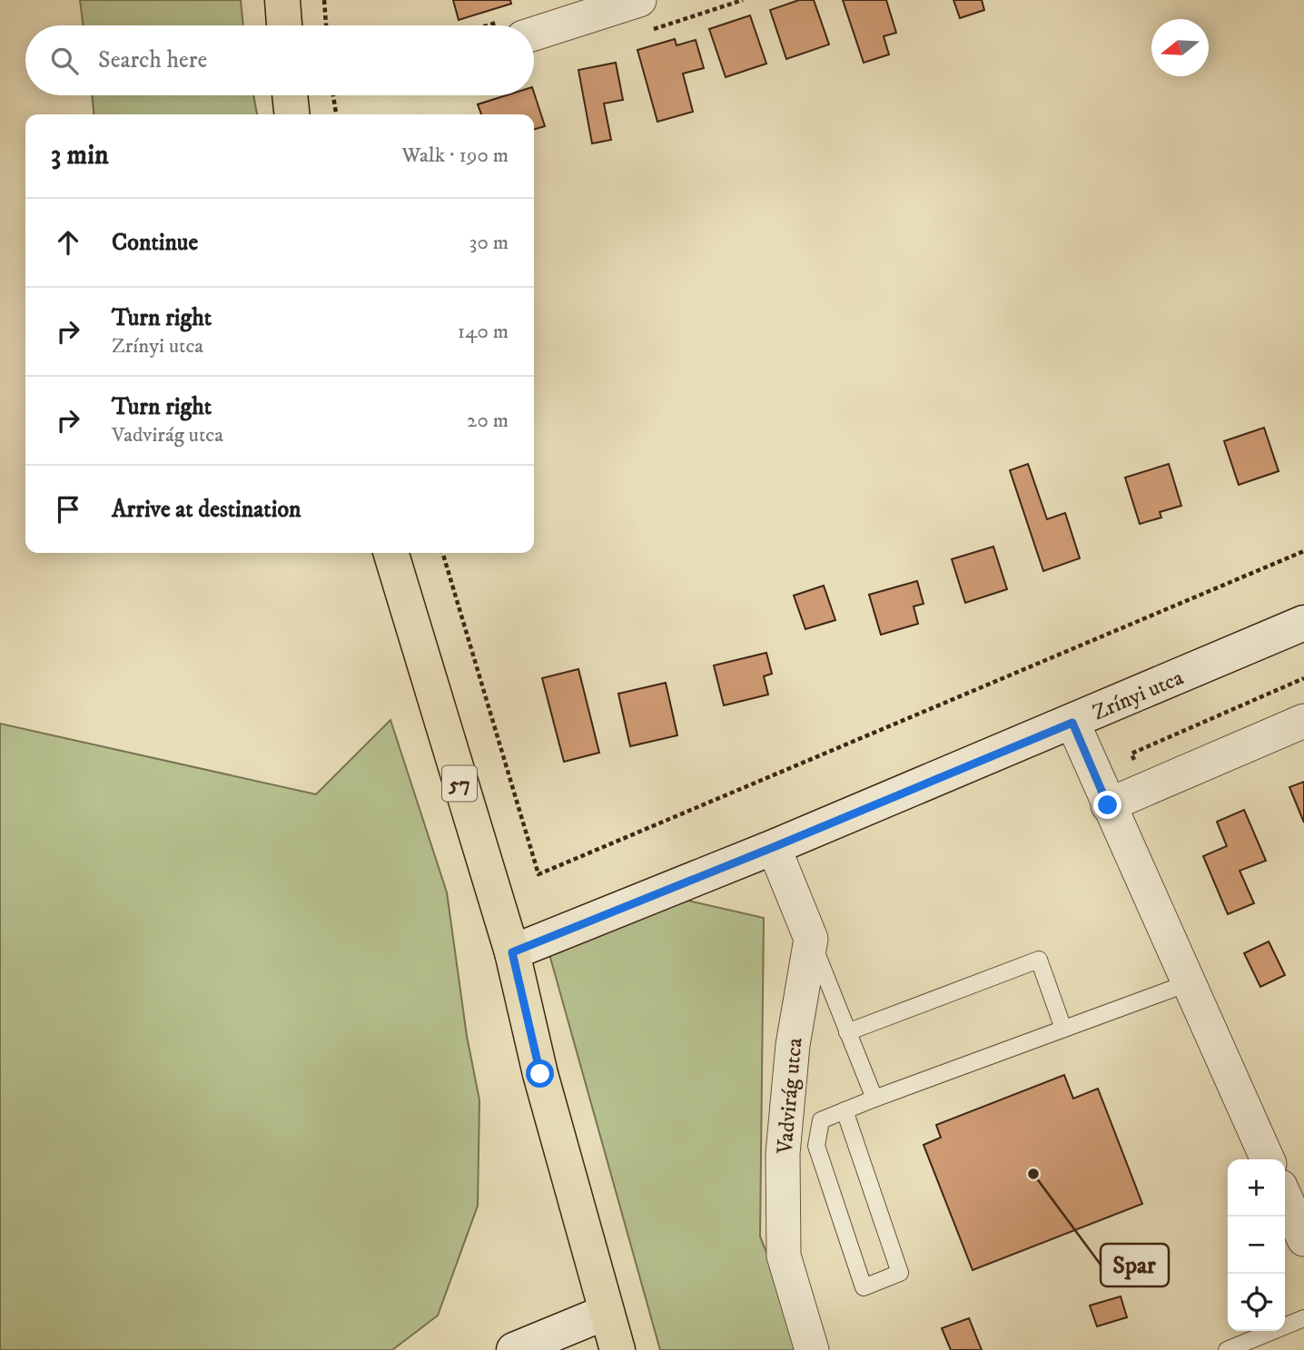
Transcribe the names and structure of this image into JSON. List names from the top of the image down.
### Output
{
  "streets": {
    "main road": ["Zrínyi utca", "57"],
    "street": ["Vadvirág utca"]
  },
  "crossings": [
    ["Zrínyi utca", "57"]
  ],
  "places": ["Spar"],
  "north": "left",
  "page": {
    "search": "Search here",
    "heading": ["3 min", "Walk · 190 m"],
    "list": [
      ["Continue", "30 m"],
      ["Turn right", "Zrínyi utca", "140 m"],
      ["Turn right", "Vadvirág utca", "20 m"],
      "Arrive at destination"
    ],
    "map_buttons": ["+", "−"]
  }
}
